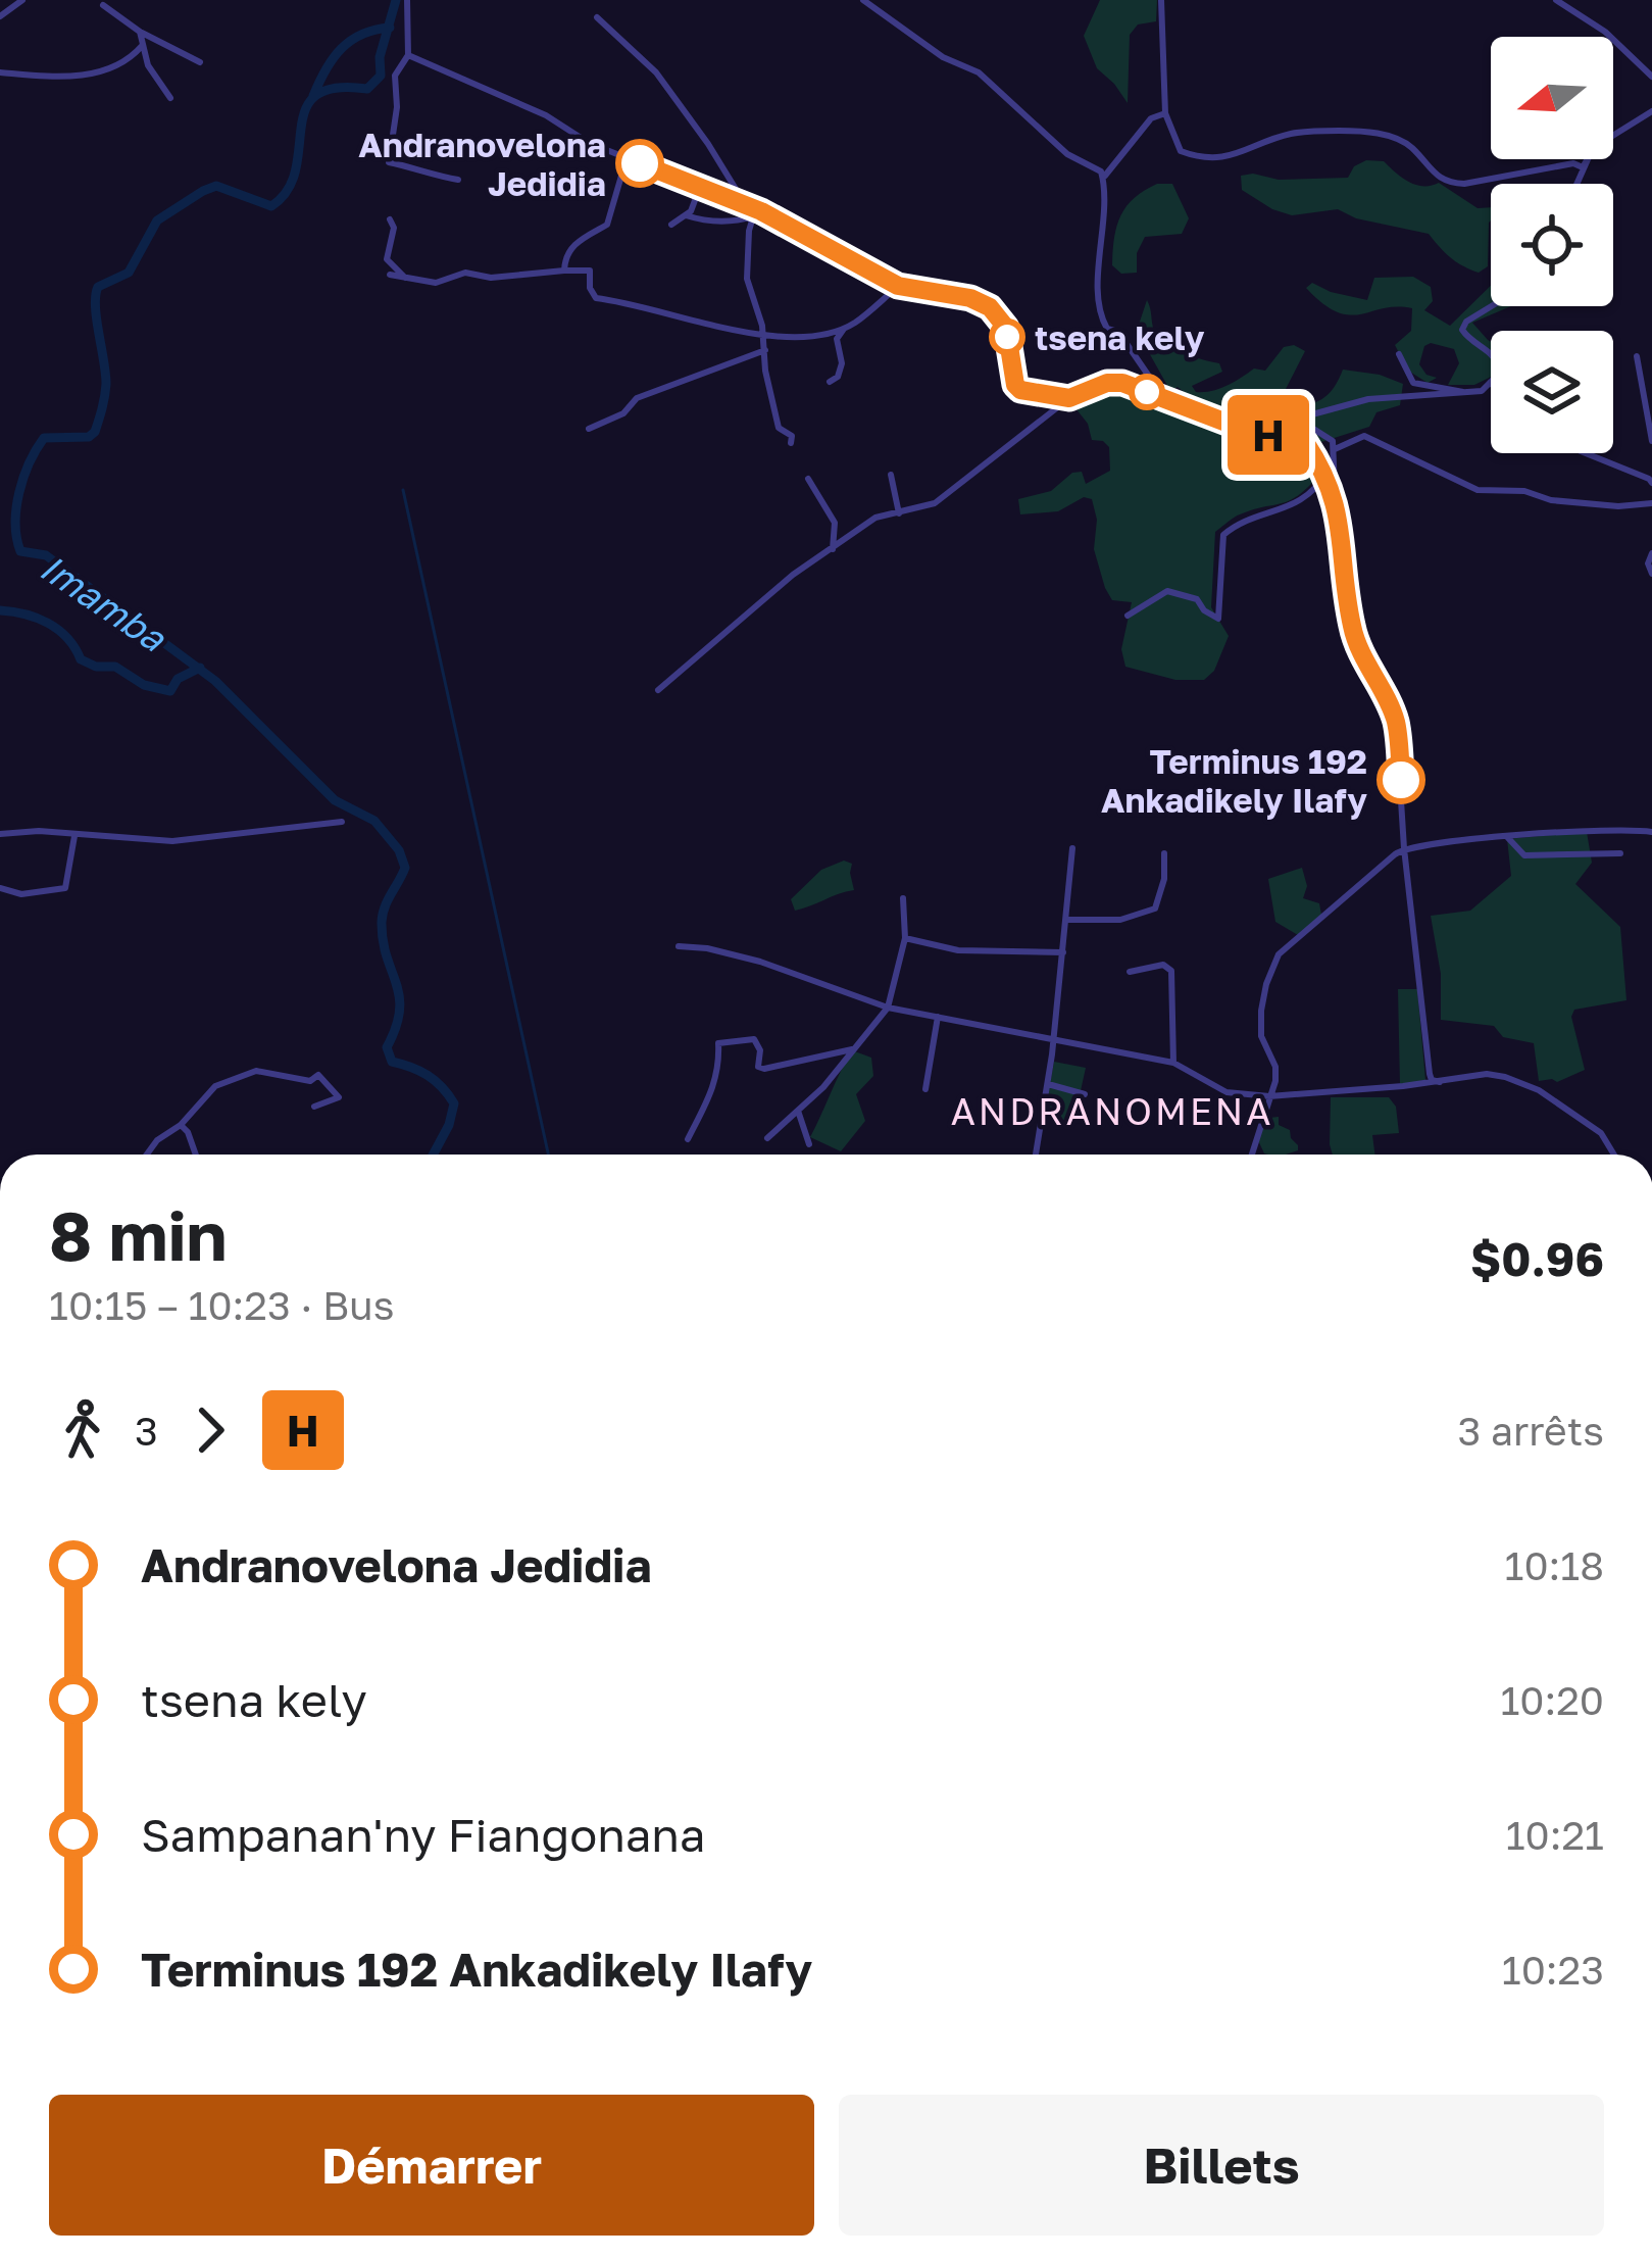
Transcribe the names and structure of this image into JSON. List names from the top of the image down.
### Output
{
  "districts": ["ANDRANOMENA"],
  "water": ["Imamba"],
  "places": ["Andranovelona Jedidia", "tsena kely", "Terminus 192 Ankadikely Ilafy"],
  "lines": ["bus line H"],
  "north": "left",
  "page": {
    "on_map": "H",
    "heading": ["8 min", "10:15 – 10:23 · Bus", "$0.96"],
    "legs": ["3", "H", "3 arrêts"],
    "list": [
      {
        "name": "Andranovelona Jedidia",
        "value": "10:18"
      },
      {
        "name": "tsena kely",
        "value": "10:20"
      },
      {
        "name": "Sampanan'ny Fiangonana",
        "value": "10:21"
      },
      {
        "name": "Terminus 192 Ankadikely Ilafy",
        "value": "10:23"
      }
    ],
    "buttons": ["Démarrer", "Billets"]
  }
}
